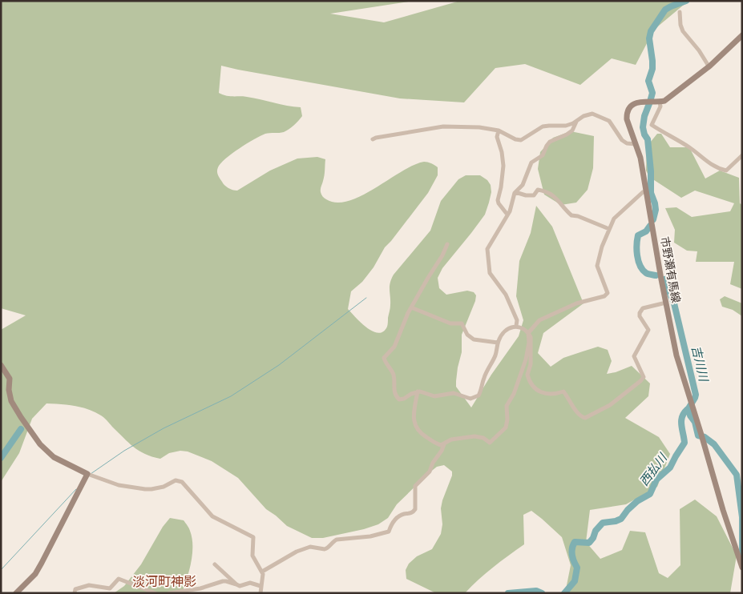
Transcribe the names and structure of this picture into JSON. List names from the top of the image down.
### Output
{
  "streets": {
    "main road": ["市野瀬有馬線"]
  },
  "districts": ["淡河町神影"],
  "water": ["吉川川", "西払川"]
}
